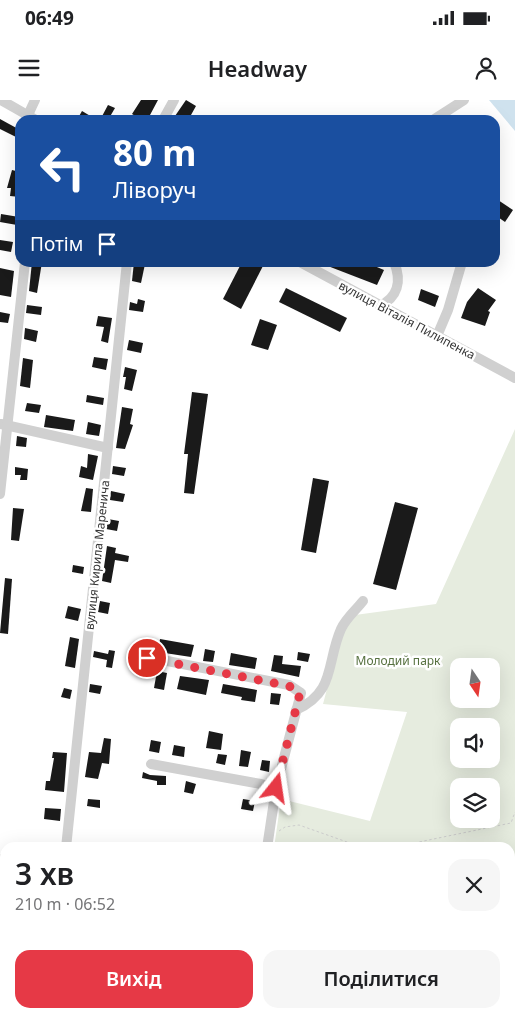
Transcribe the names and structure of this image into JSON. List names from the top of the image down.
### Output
{
  "streets": {
    "street": ["вулиця Віталія Пилипенка", "вулиця Кирила Маренича"]
  },
  "parks": ["Молодий парк"],
  "north": "bottom",
  "page": {
    "status": "06:49",
    "header": "Headway",
    "turn": ["80 m", "Ліворуч"],
    "then": "Потім",
    "heading": ["3 хв", "210 m · 06:52"],
    "buttons": ["Вихід", "Поділитися"]
  }
}
